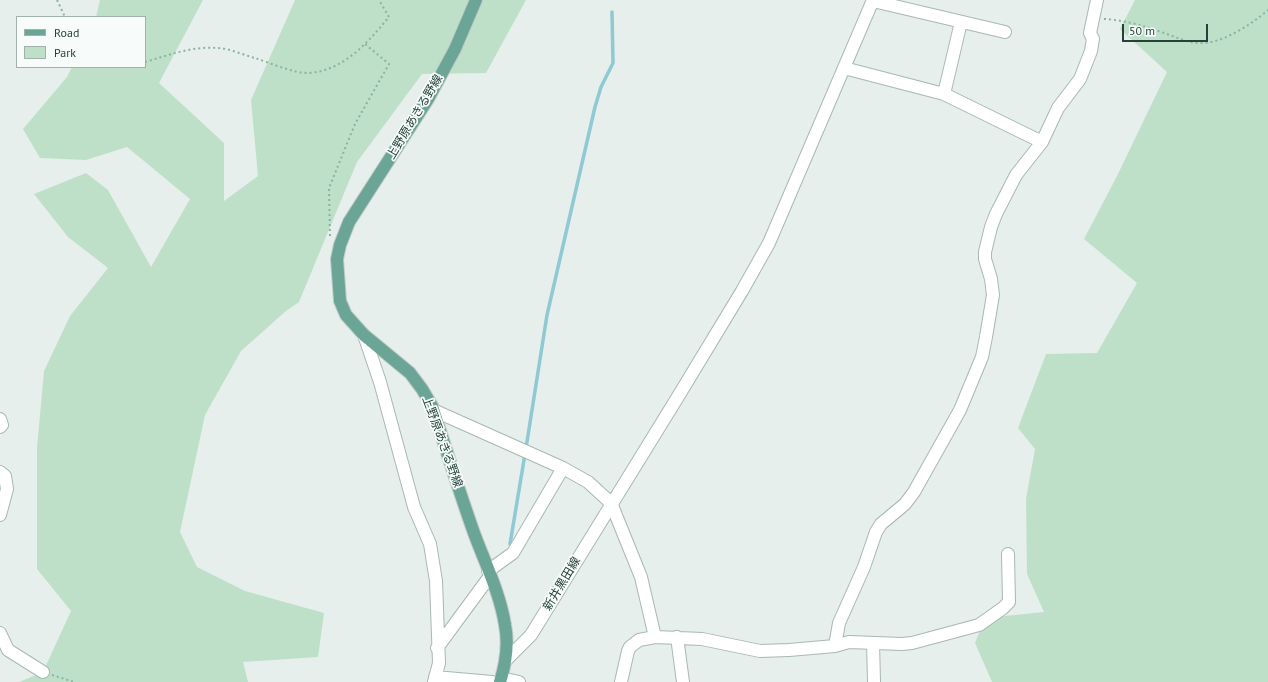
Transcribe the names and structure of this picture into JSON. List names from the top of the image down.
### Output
{
  "streets": {
    "main road": ["上野原あきる野線"],
    "street": ["新井黒田線"]
  },
  "crossings": [
    ["上野原あきる野線", "新井黒田線"]
  ],
  "legend": ["Road", "Park"],
  "scale_bar": "50 m"
}
